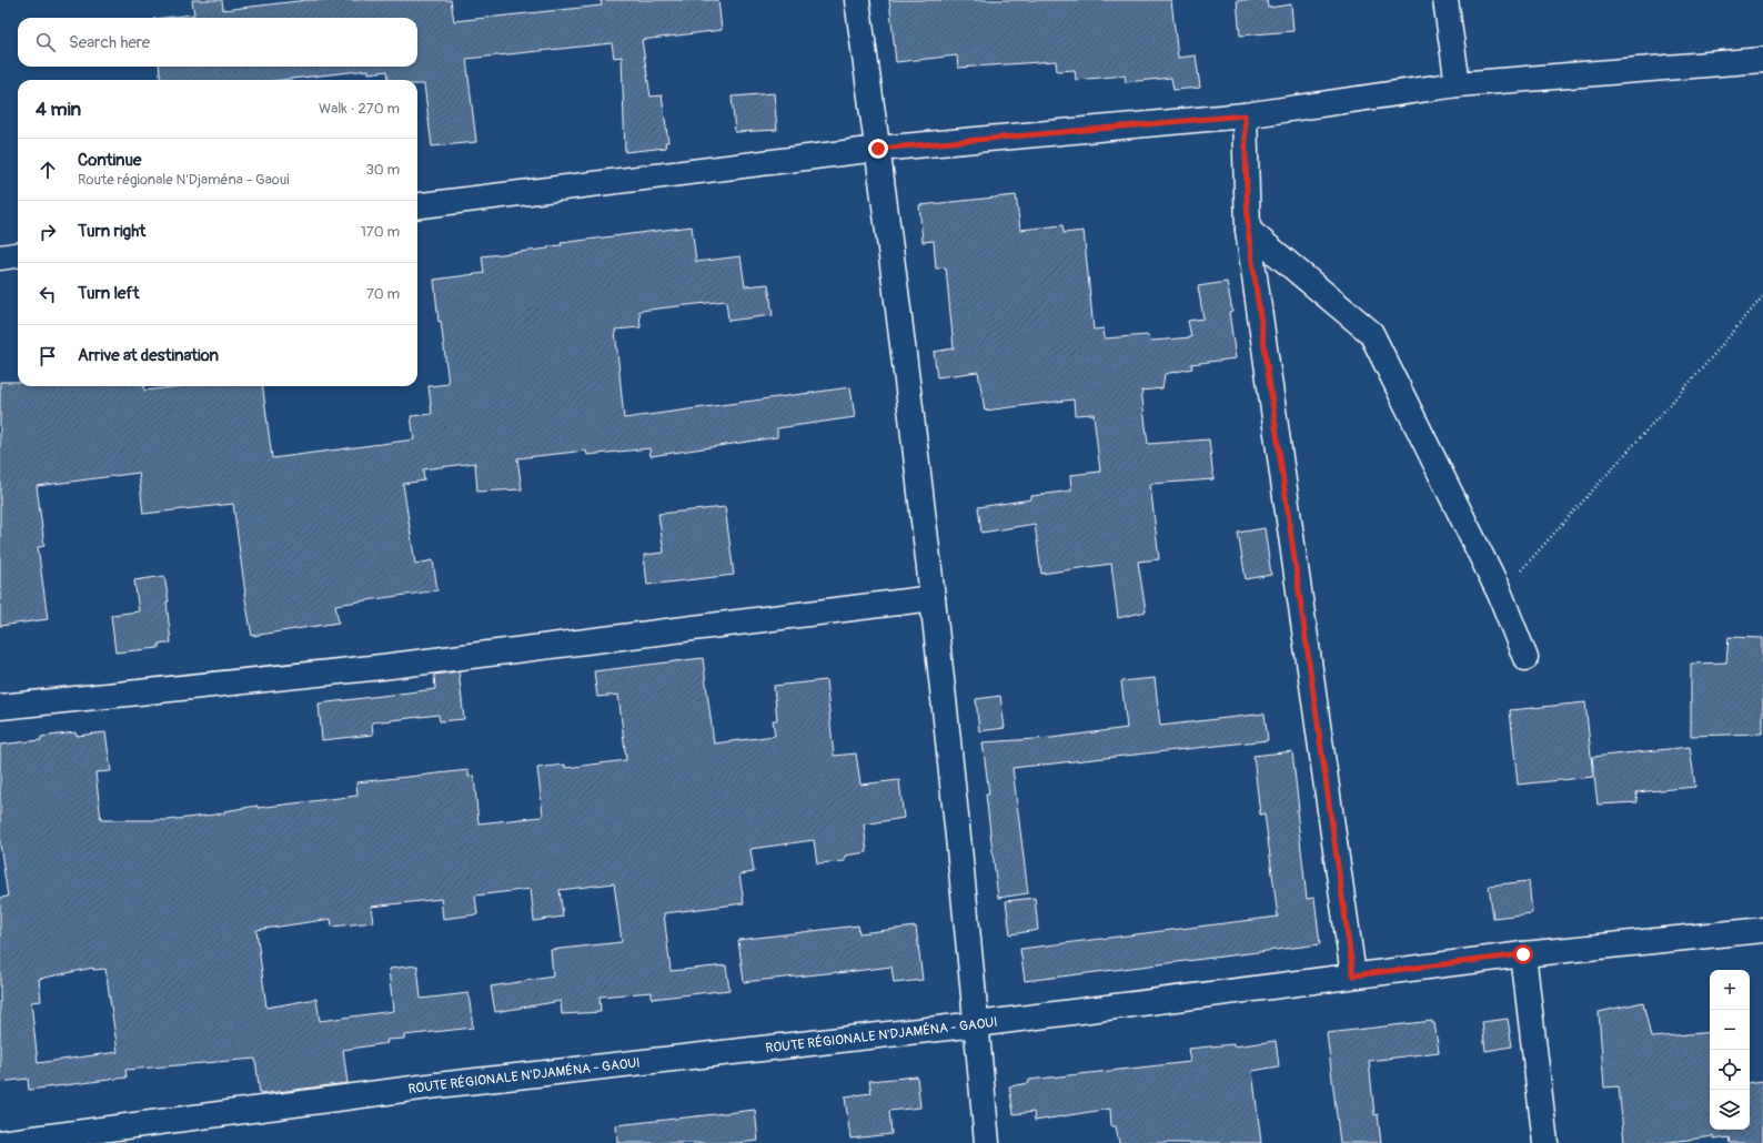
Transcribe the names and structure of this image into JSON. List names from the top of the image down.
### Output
{
  "streets": {
    "street": ["ROUTE RÉGIONALE N'DJAMÉNA - GAOUI"]
  },
  "page": {
    "search": "Search here",
    "heading": ["4 min", "Walk · 270 m"],
    "list": [
      ["Continue", "Route régionale N'Djaména - Gaoui", "30 m"],
      ["Turn right", "170 m"],
      ["Turn left", "70 m"],
      "Arrive at destination"
    ],
    "map_buttons": ["+", "−"]
  }
}
